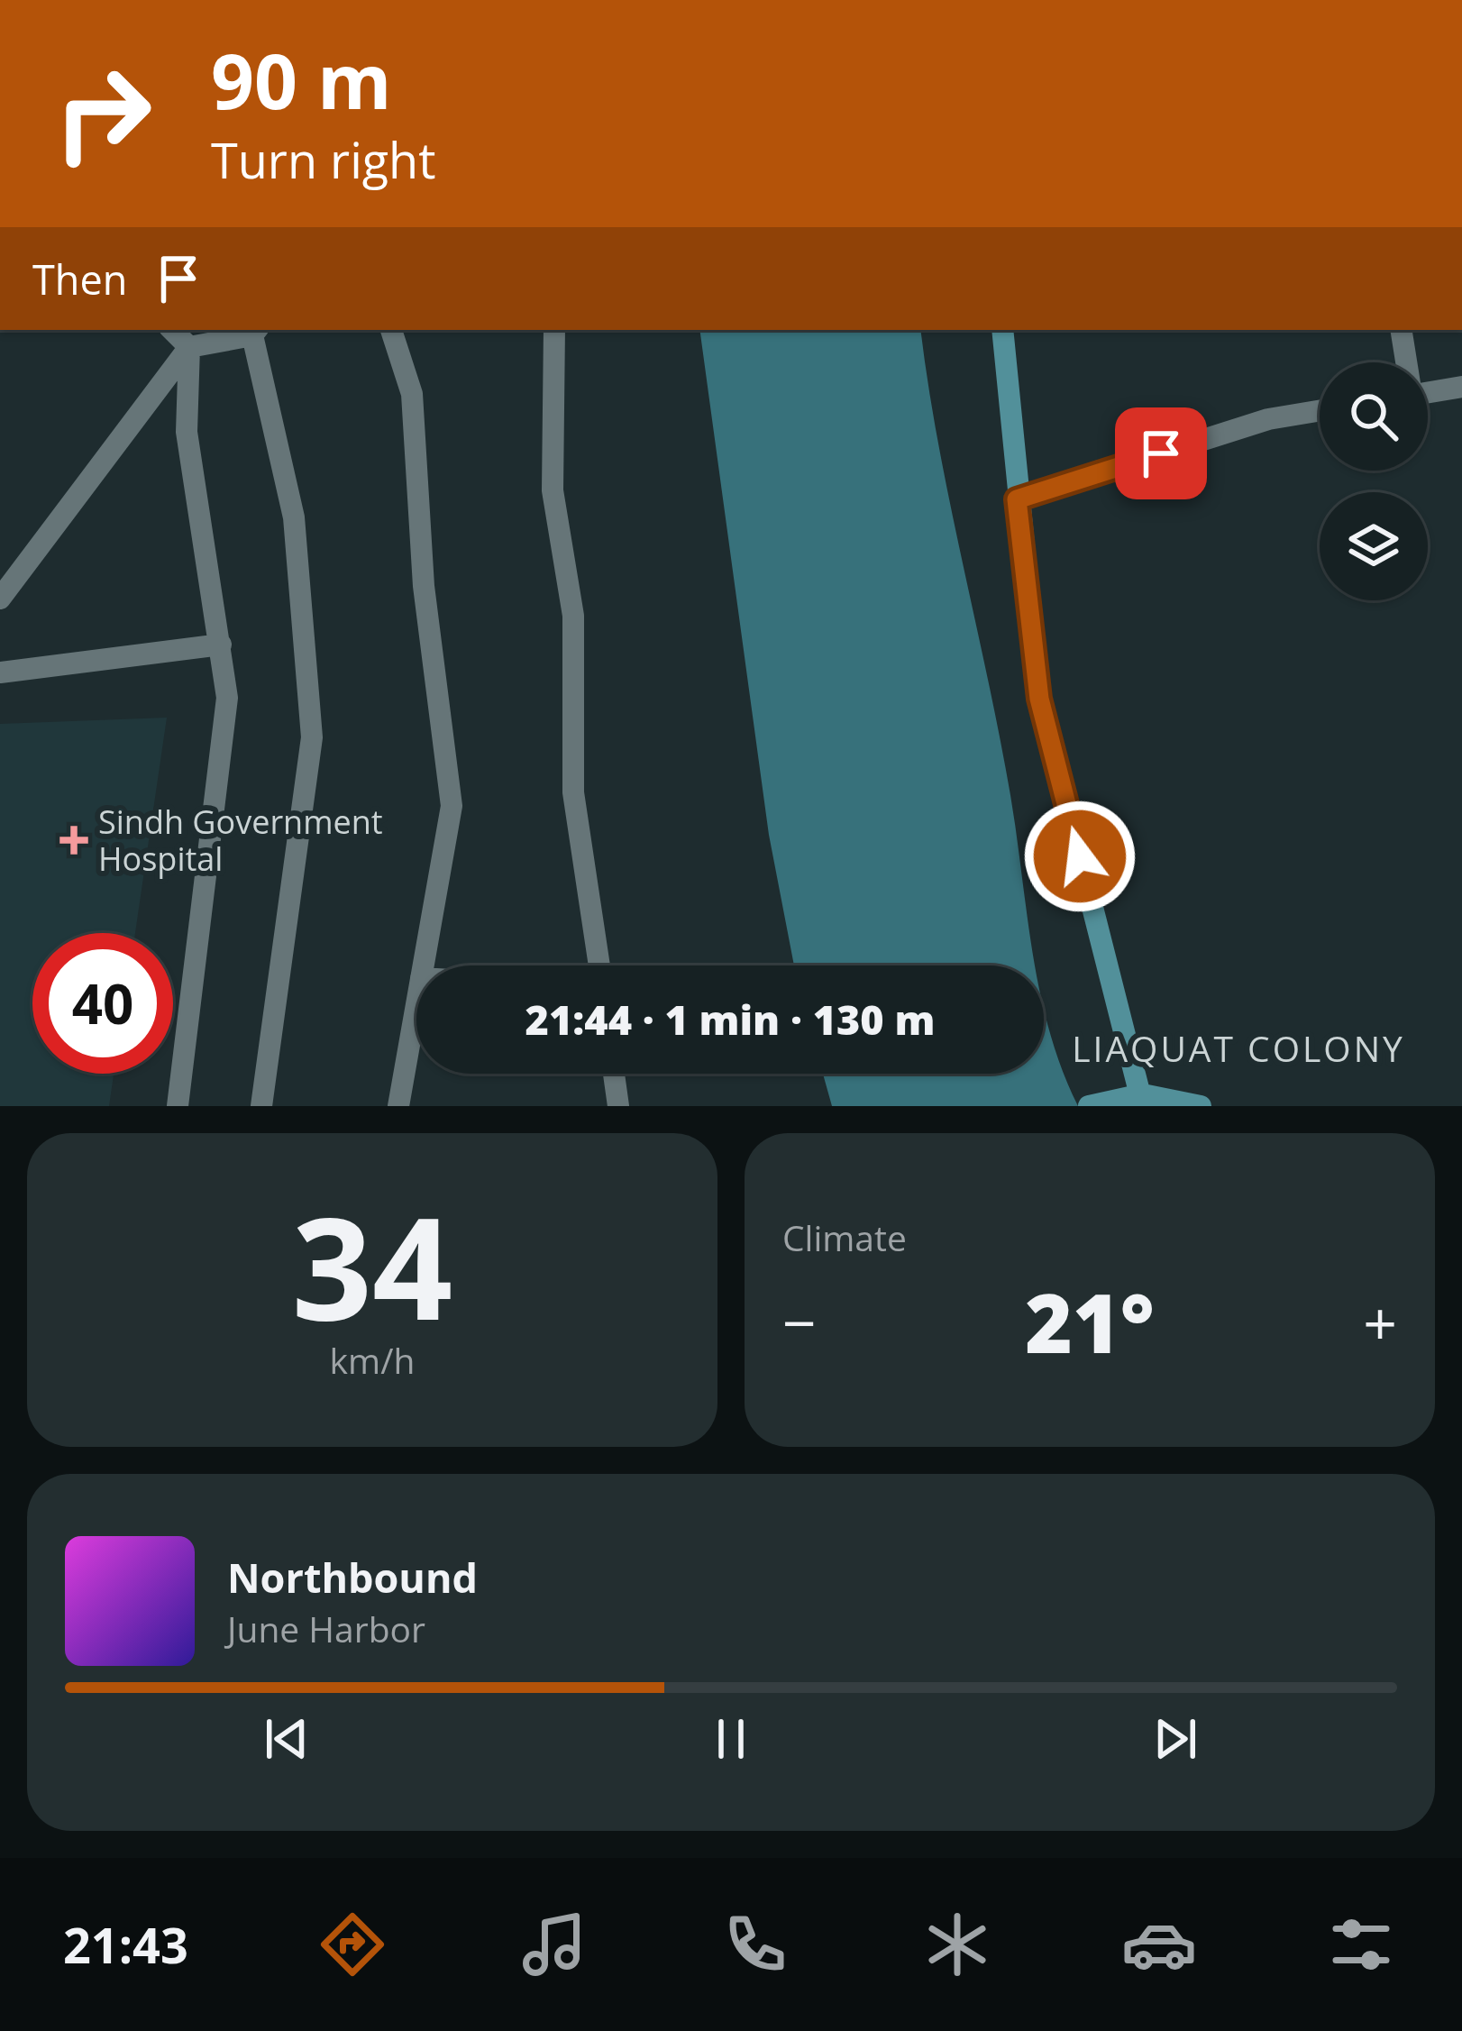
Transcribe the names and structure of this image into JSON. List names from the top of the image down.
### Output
{
  "districts": ["LIAQUAT COLONY"],
  "places": {
    "health": ["Sindh Government Hospital"]
  },
  "page": {
    "turn": ["90 m", "Turn right"],
    "then": "Then",
    "limit": "40",
    "trip": "21:44 · 1 min · 130 m",
    "tile": [
      ["34", "km/h"],
      "Climate"
    ],
    "heat": ["−", "21°", "+"],
    "song": ["Northbound", "June Harbor"],
    "tabs": "21:43"
  }
}
